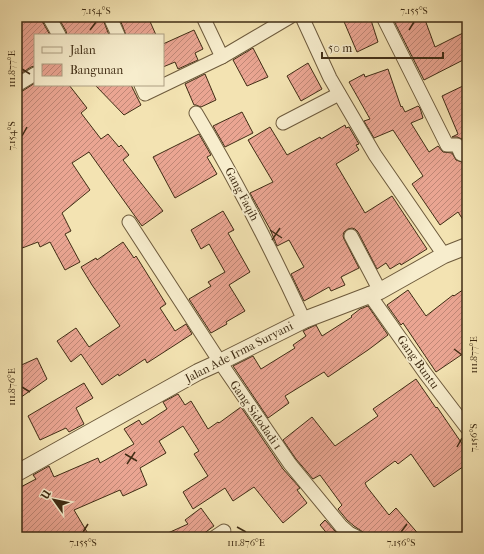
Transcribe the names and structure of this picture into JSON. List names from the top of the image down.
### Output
{
  "streets": {
    "street": [
      "Gang Faqih",
      "Jalan Ade Irma Suryani",
      "Gang Buntu",
      "Gang Sidodadi 1"
    ]
  },
  "crossings": [
    ["Gang Faqih", "Jalan Ade Irma Suryani"],
    ["Jalan Ade Irma Suryani", "Gang Buntu"],
    ["Jalan Ade Irma Suryani", "Gang Sidodadi 1"]
  ],
  "legend": ["Jalan", "Bangunan"],
  "scale_bar": "50 m",
  "north": "top left",
  "coordinates": [
    "7.154°S",
    "7.155°S",
    "111.877°E",
    "111.876°E",
    "7.156°S"
  ]
}
